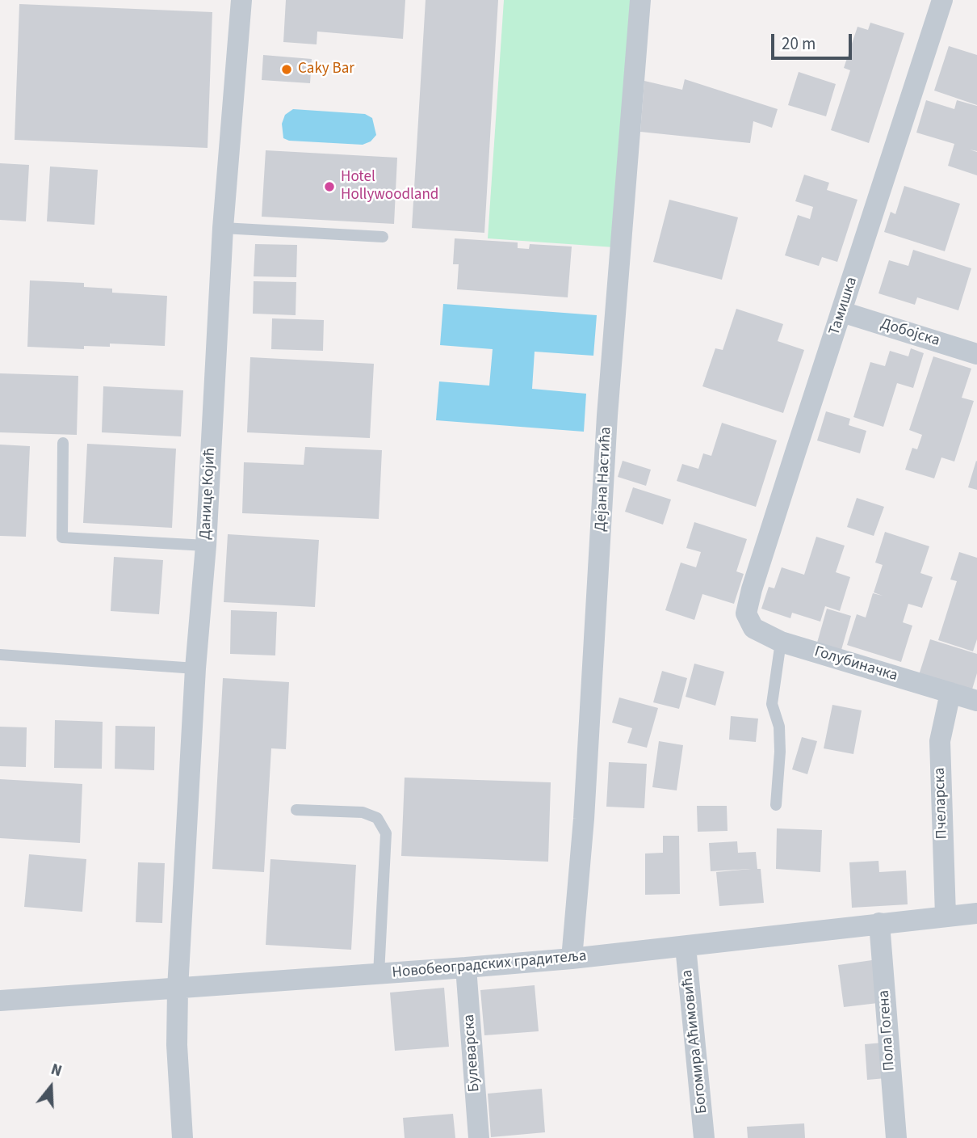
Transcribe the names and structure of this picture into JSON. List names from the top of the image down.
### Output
{
  "streets": {
    "street": [
      "Тамишка",
      "Добојска",
      "Дејана Настића",
      "Данице Којић",
      "Голубиначка",
      "Пчеларска",
      "Новобеоградских градитеља",
      "Пола Гогена",
      "Богомира Аћимовића",
      "Булеварска"
    ]
  },
  "crossings": [
    ["Тамишка", "Добојска"],
    ["Тамишка", "Голубиначка"],
    ["Дејана Настића", "Новобеоградских градитеља"],
    ["Данице Којић", "Новобеоградских градитеља"],
    ["Голубиначка", "Пчеларска"],
    ["Пчеларска", "Новобеоградских градитеља"],
    ["Новобеоградских градитеља", "Пола Гогена"],
    ["Новобеоградских градитеља", "Богомира Аћимовића"],
    ["Новобеоградских градитеља", "Булеварска"]
  ],
  "places": ["Caky Bar", "Hotel Hollywoodland"],
  "scale_bar": "20 m",
  "north": "top"
}
